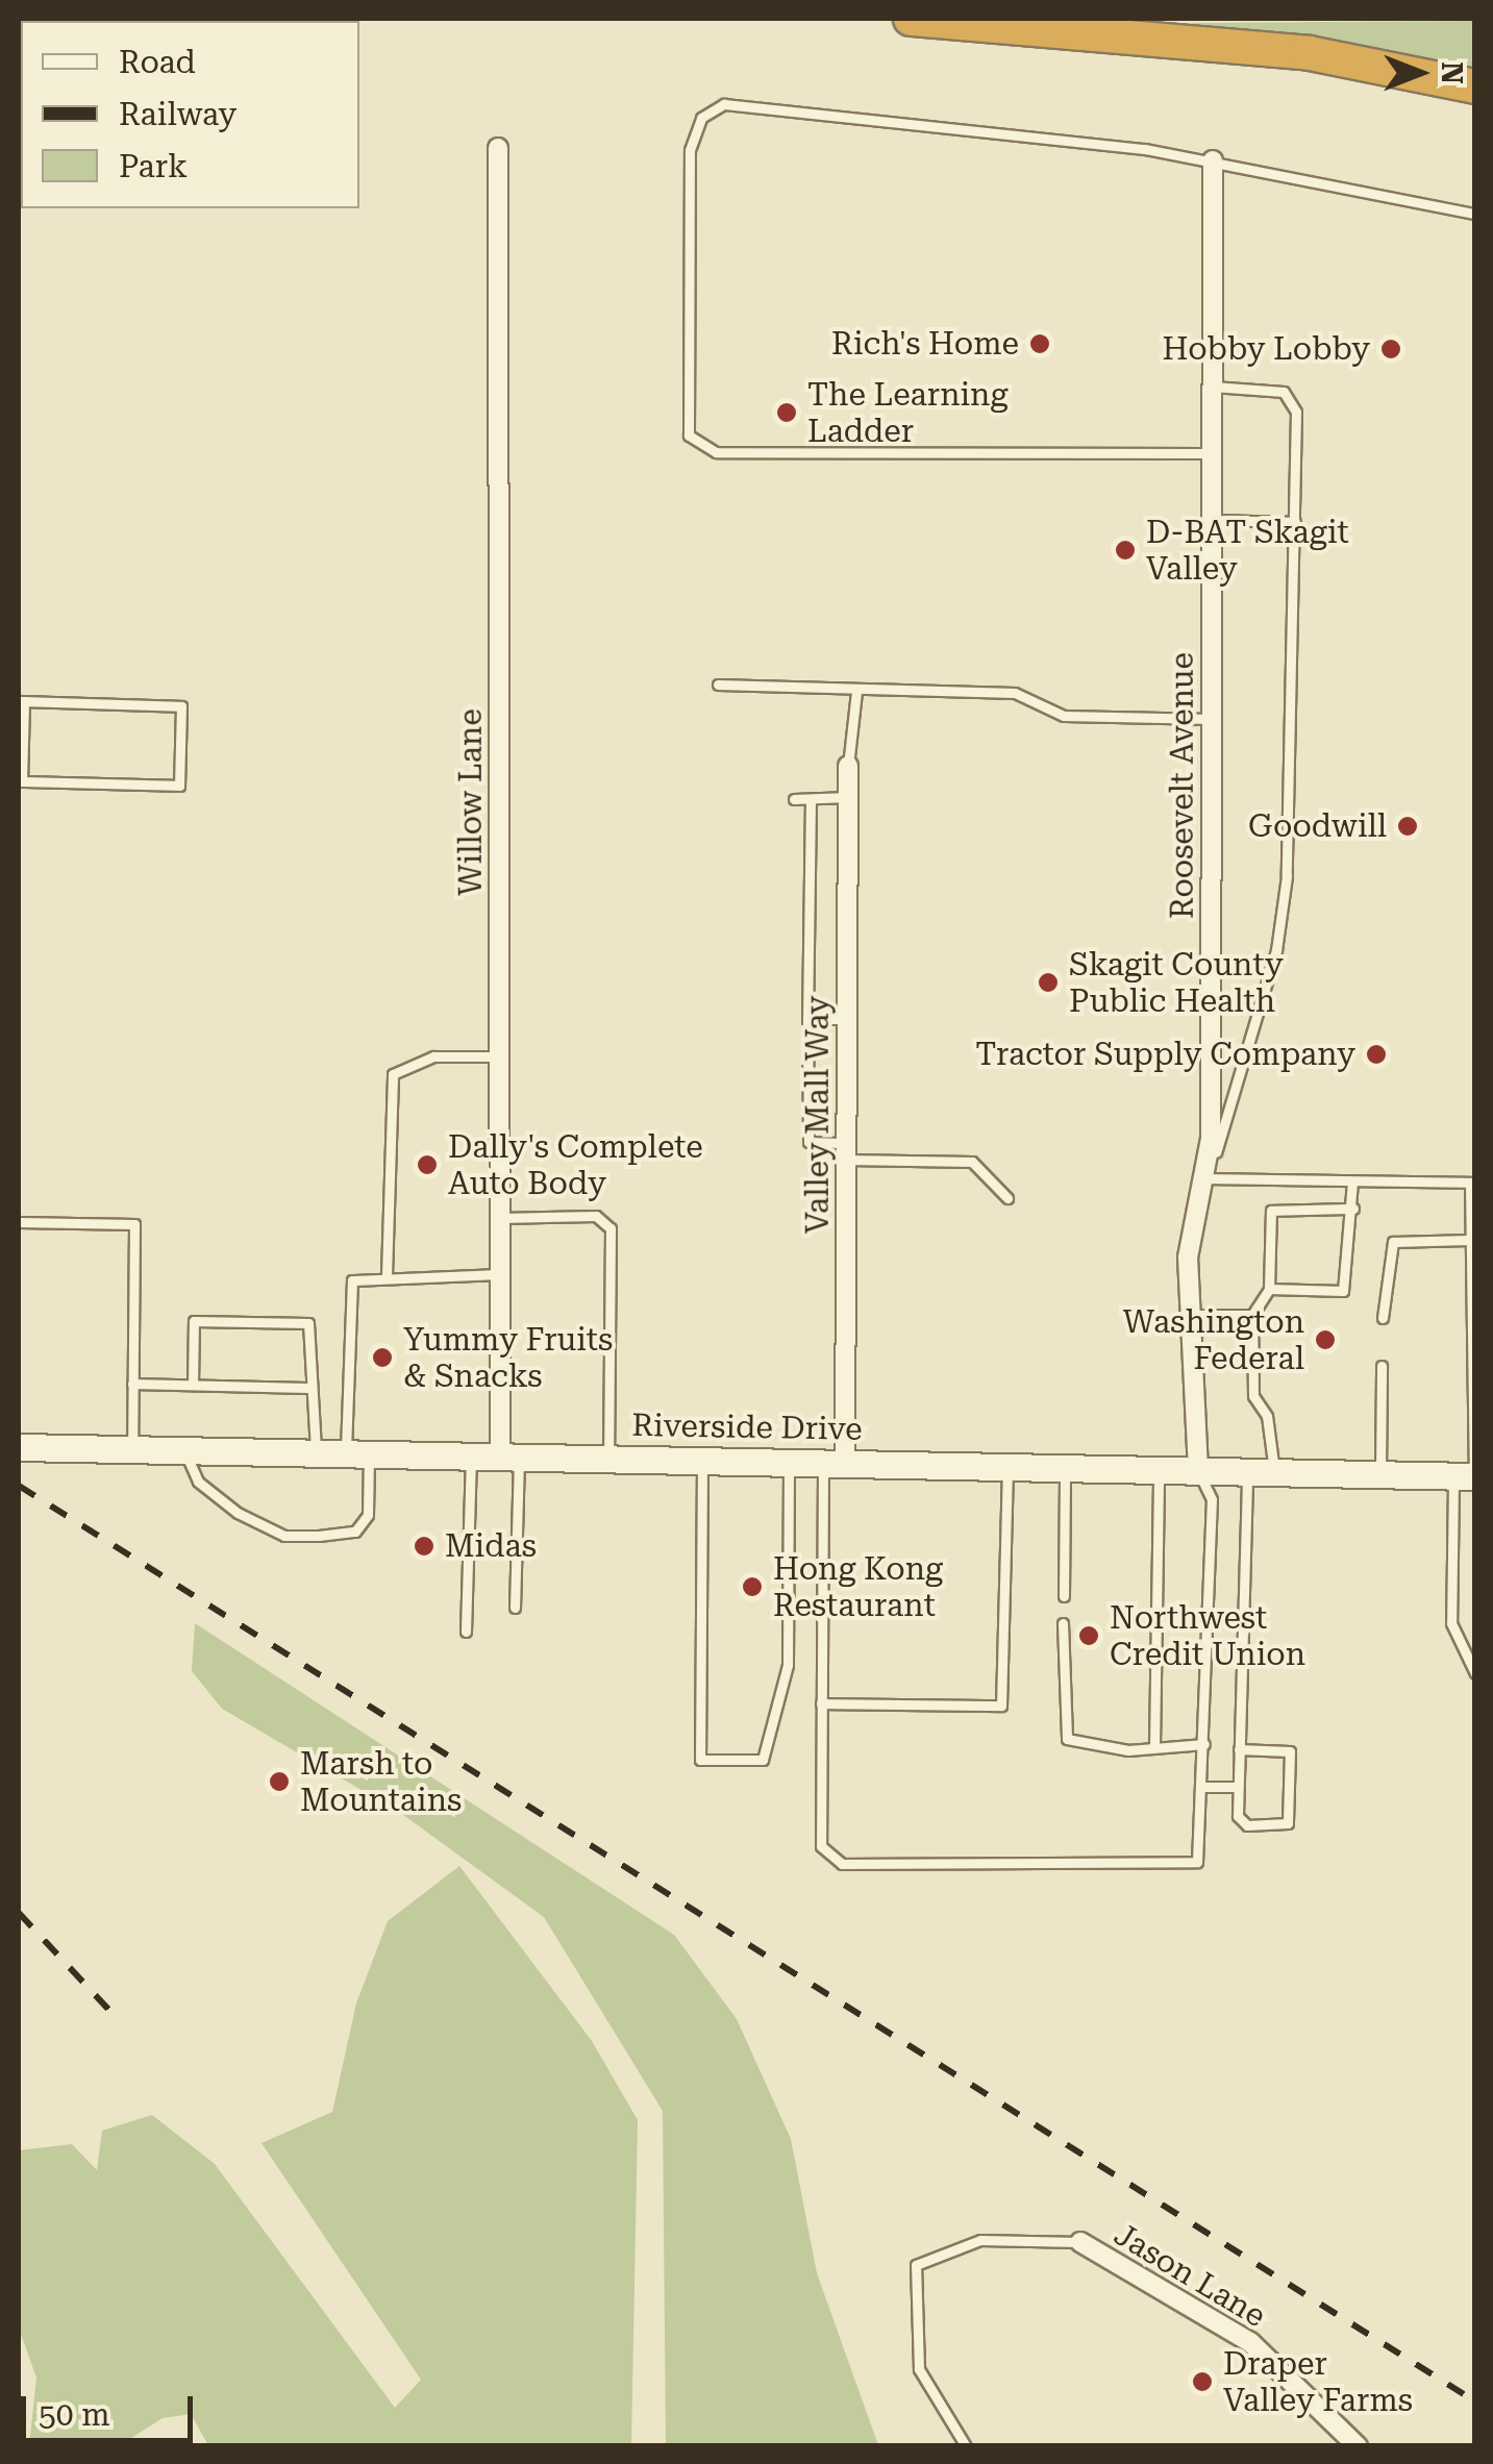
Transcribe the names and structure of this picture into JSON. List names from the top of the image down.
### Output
{
  "streets": {
    "main road": ["Riverside Drive"],
    "street": [
      "Roosevelt Avenue",
      "Willow Lane",
      "Valley Mall Way",
      "Jason Lane"
    ]
  },
  "crossings": [
    ["Roosevelt Avenue", "Riverside Drive"],
    ["Willow Lane", "Riverside Drive"],
    ["Valley Mall Way", "Riverside Drive"]
  ],
  "places": [
    "Rich's Home",
    "Hobby Lobby",
    "The Learning Ladder",
    "D-BAT Skagit Valley",
    "Goodwill",
    "Skagit County Public Health",
    "Tractor Supply Company",
    "Dally's Complete Auto Body",
    "Washington Federal",
    "Yummy Fruits & Snacks",
    "Midas",
    "Hong Kong Restaurant",
    "Northwest Credit Union",
    "Marsh to Mountains",
    "Draper Valley Farms"
  ],
  "legend": ["Road", "Railway", "Park"],
  "scale_bar": "50 m",
  "north": "right"
}
